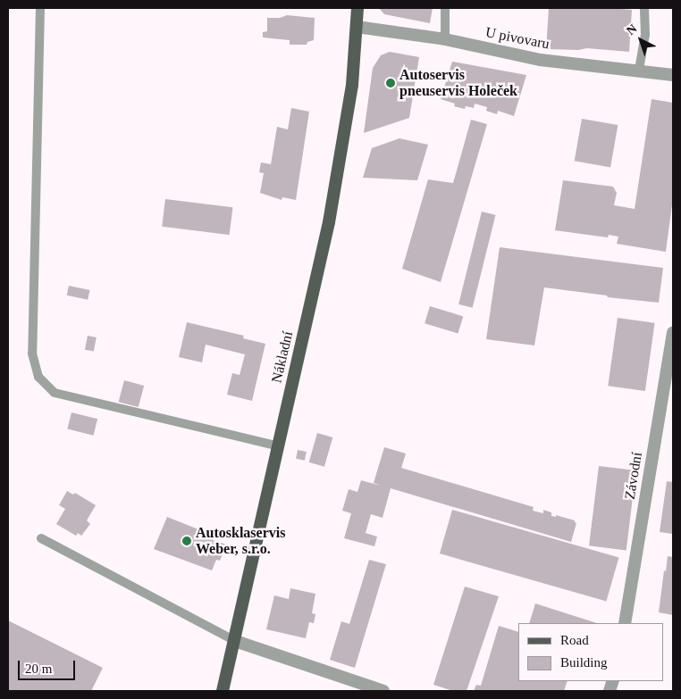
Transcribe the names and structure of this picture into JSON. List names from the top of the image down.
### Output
{
  "streets": {
    "main road": ["Nákladní"],
    "street": ["U pivovaru", "Závodní"]
  },
  "crossings": [
    ["U pivovaru", "Nákladní"]
  ],
  "places": ["Autoservis pneuservis Holeček", "Autosklaservis Weber, s.r.o."],
  "legend": ["Road", "Building"],
  "scale_bar": "20 m",
  "north": "top left"
}
